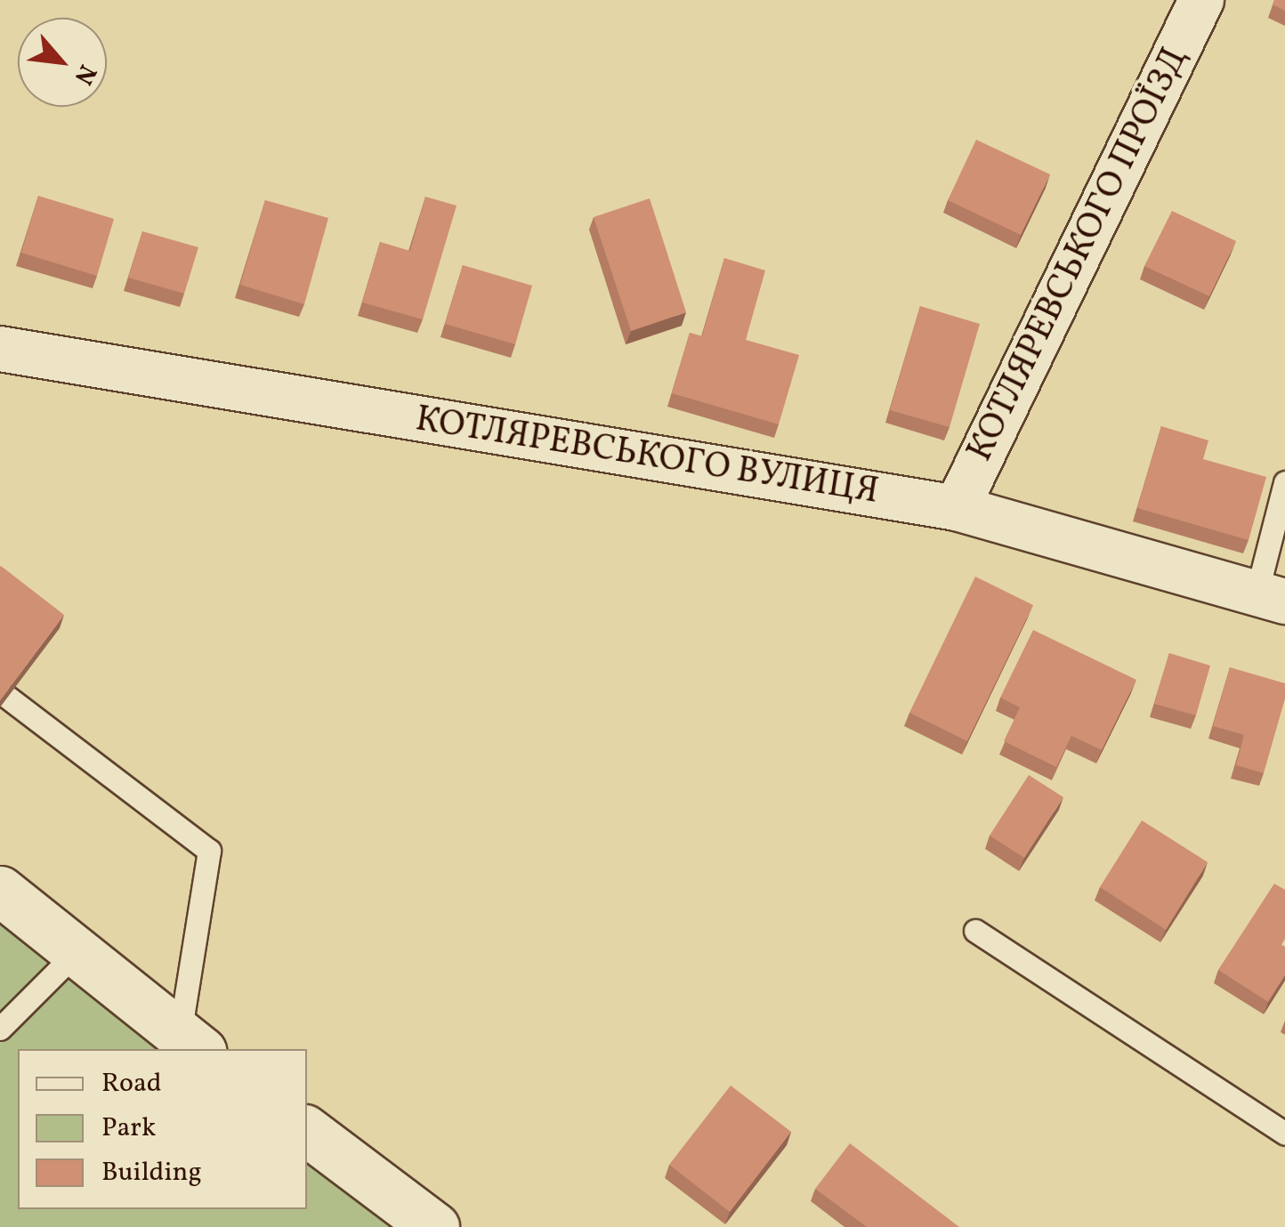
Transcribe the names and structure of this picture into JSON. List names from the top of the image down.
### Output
{
  "streets": {
    "street": ["КОТЛЯРЕВСЬКОГО ПРОЇЗД", "КОТЛЯРЕВСЬКОГО ВУЛИЦЯ"]
  },
  "crossings": [
    ["КОТЛЯРЕВСЬКОГО ПРОЇЗД", "КОТЛЯРЕВСЬКОГО ВУЛИЦЯ"]
  ],
  "legend": ["Road", "Park", "Building"],
  "north": "bottom right"
}
